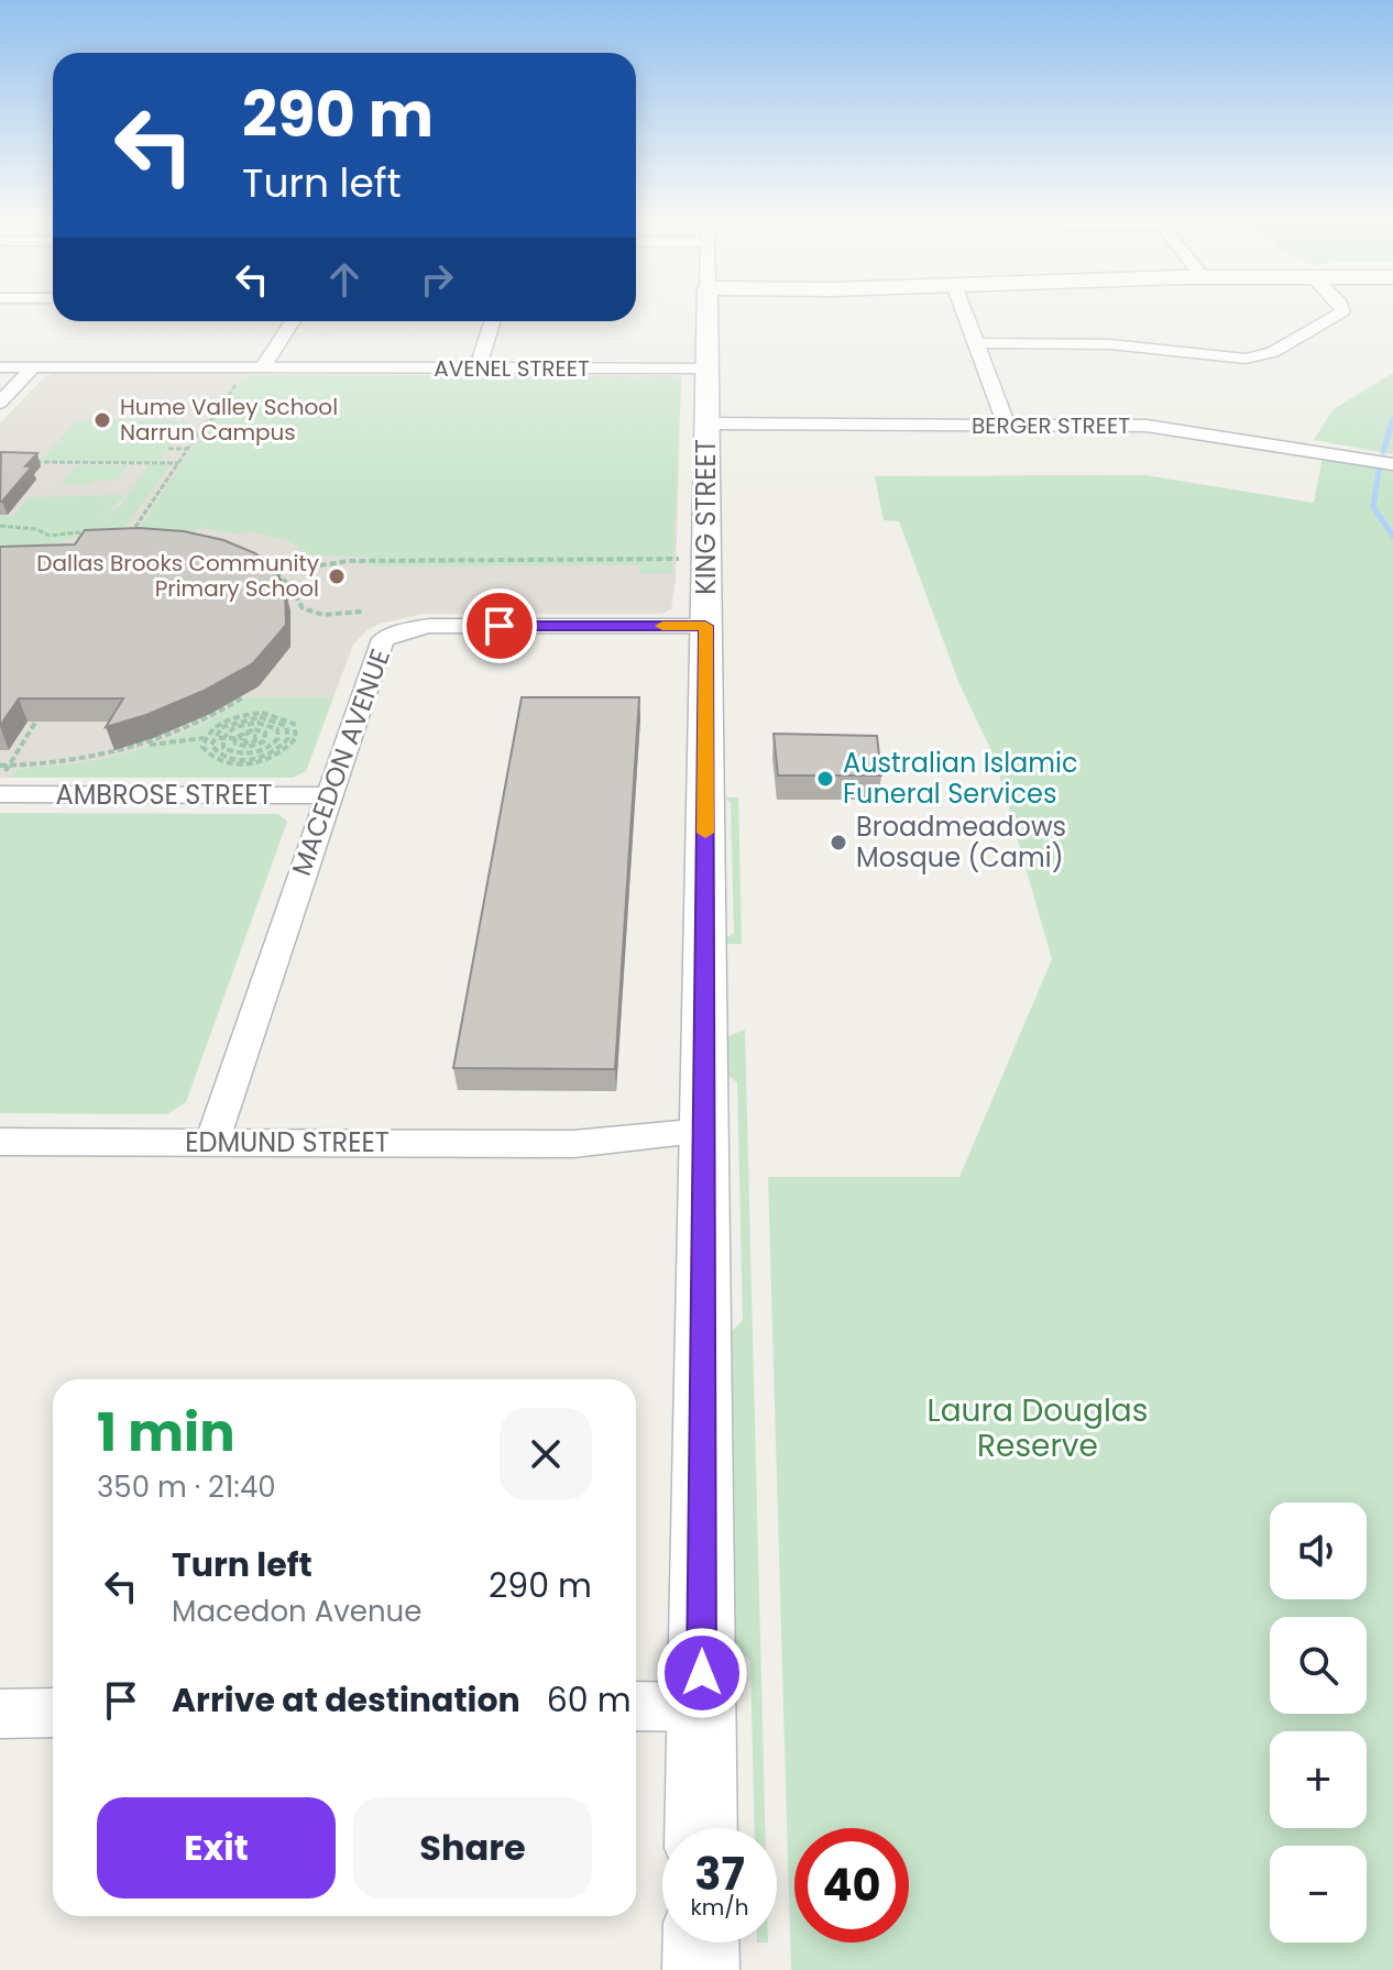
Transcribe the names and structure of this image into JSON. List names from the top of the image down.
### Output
{
  "streets": {
    "street": [
      "AVENEL STREET",
      "BERGER STREET",
      "KING STREET",
      "MACEDON AVENUE",
      "AMBROSE STREET",
      "EDMUND STREET"
    ]
  },
  "crossings": [
    ["AVENEL STREET", "KING STREET"],
    ["BERGER STREET", "KING STREET"],
    ["KING STREET", "MACEDON AVENUE"],
    ["KING STREET", "EDMUND STREET"],
    ["MACEDON AVENUE", "AMBROSE STREET"],
    ["MACEDON AVENUE", "EDMUND STREET"]
  ],
  "parks": ["Laura Douglas Reserve"],
  "places": [
    "Hume Valley School Narrun Campus",
    "Dallas Brooks Community Primary School",
    "Australian Islamic Funeral Services",
    "Broadmeadows Mosque (Cami)"
  ],
  "page": {
    "turn": ["290 m", "Turn left"],
    "heading": ["1 min", "350 m · 21:40"],
    "map_buttons": ["+", "−"],
    "list": [
      {
        "name": "Turn left",
        "note": "Macedon Avenue",
        "value": "290 m"
      },
      {
        "name": "Arrive at destination",
        "value": "60 m"
      }
    ],
    "buttons": ["Exit", "Share"],
    "speed": "37 km/h",
    "limit": "40"
  }
}
